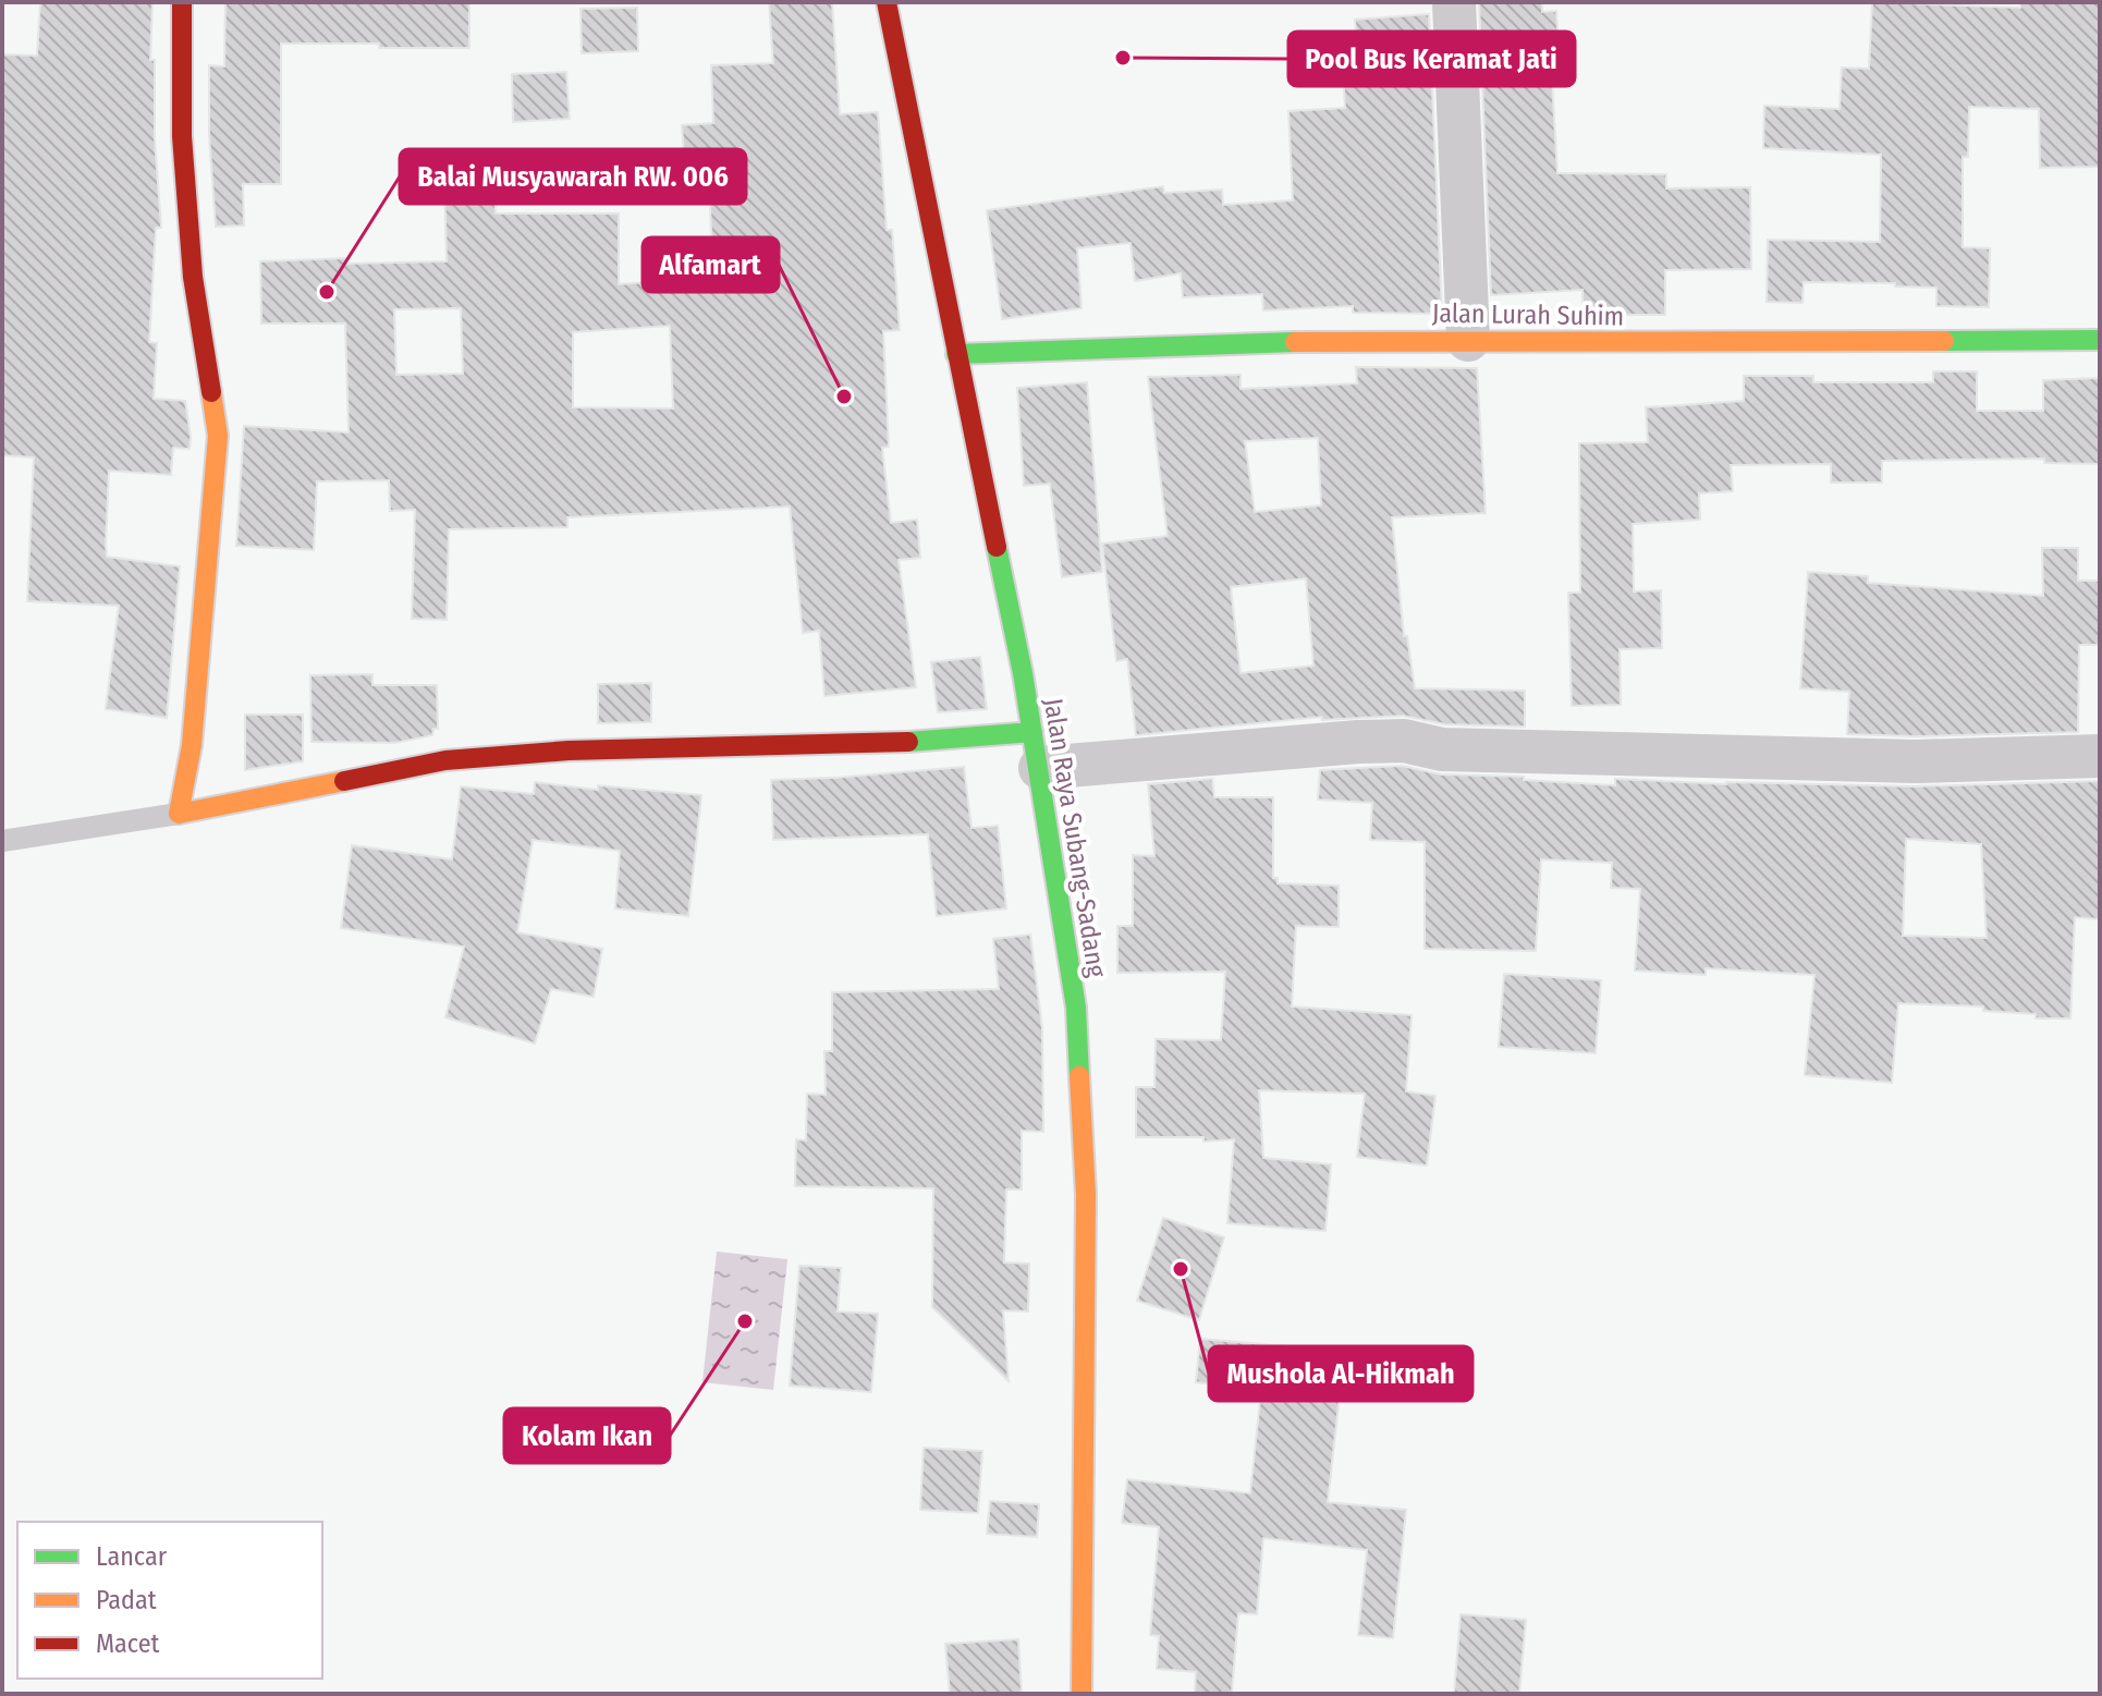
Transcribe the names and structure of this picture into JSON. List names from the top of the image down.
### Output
{
  "streets": {
    "street": ["Jalan Lurah Suhim", "Jalan Raya Subang-Sadang"]
  },
  "crossings": [
    ["Jalan Lurah Suhim", "Jalan Raya Subang-Sadang"]
  ],
  "places": [
    "Pool Bus Keramat Jati",
    "Balai Musyawarah RW. 006",
    "Alfamart",
    "Mushola Al-Hikmah",
    "Kolam Ikan"
  ],
  "legend": ["Lancar", "Padat", "Macet"]
}
